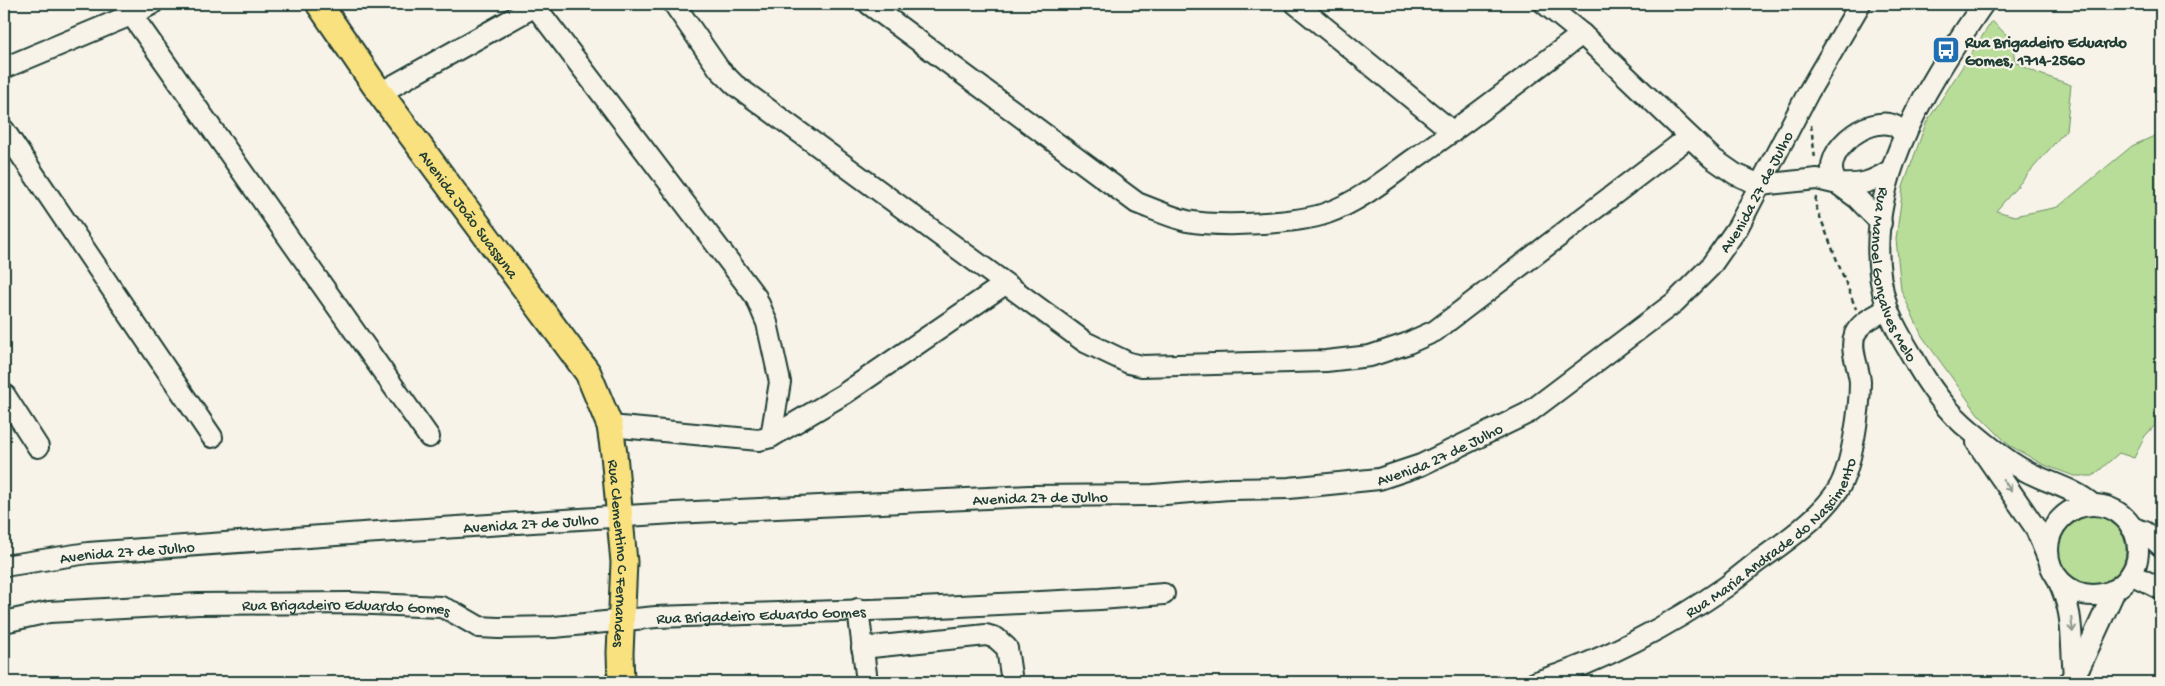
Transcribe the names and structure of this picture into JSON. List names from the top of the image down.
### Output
{
  "streets": {
    "main road": ["Avenida João Suassuna", "Rua Clementino C Fernandes"],
    "street": [
      "Avenida 27 de Julho",
      "Rua Manoel Gonçalves Melo",
      "Rua Maria Andrade do Nascimento",
      "Rua Brigadeiro Eduardo Gomes"
    ]
  },
  "crossings": [
    ["Avenida 27 de Julho", "Rua Clementino C Fernandes"],
    ["Avenida João Suassuna", "Rua Clementino C Fernandes"],
    ["Rua Clementino C Fernandes", "Rua Brigadeiro Eduardo Gomes"]
  ],
  "places": {
    "bus stop": ["Rua Brigadeiro Eduardo Gomes, 1714-2560"]
  }
}
